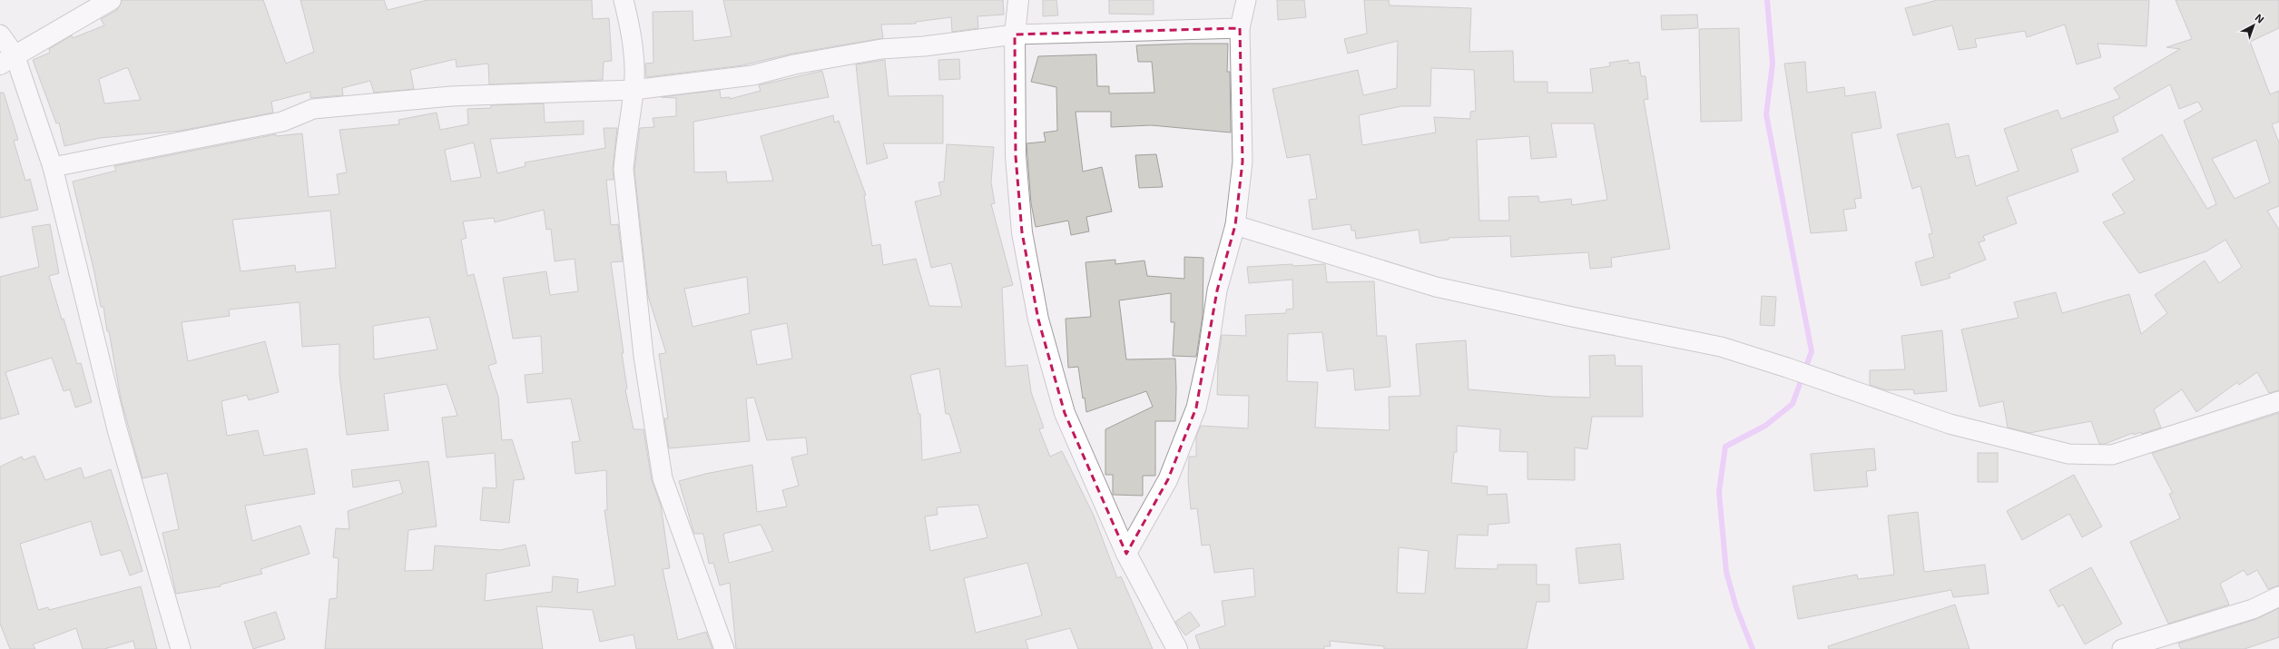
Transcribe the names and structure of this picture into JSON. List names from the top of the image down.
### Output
{
  "north": "top right"
}
